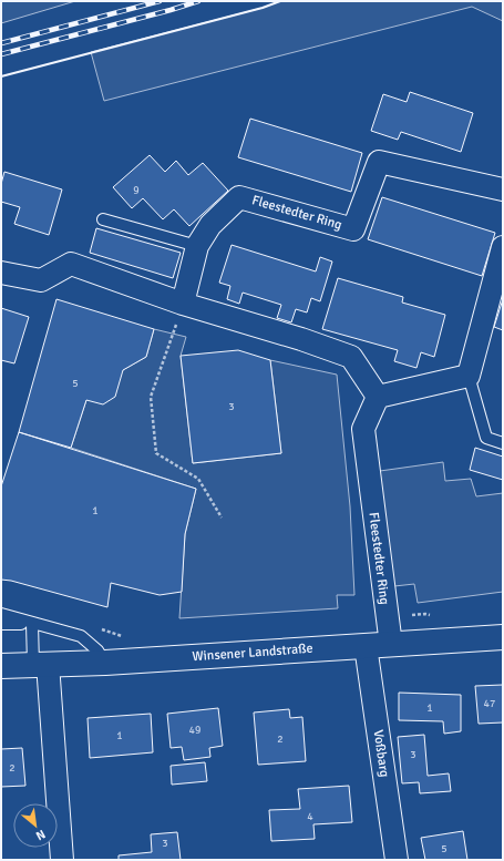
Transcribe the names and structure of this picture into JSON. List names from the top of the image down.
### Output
{
  "streets": {
    "street": ["Fleestedter Ring", "Winsener Landstraße", "Voßbarg"]
  },
  "crossings": [
    ["Fleestedter Ring", "Winsener Landstraße"],
    ["Winsener Landstraße", "Voßbarg"]
  ],
  "house_numbers": [
    "9",
    "5",
    "3",
    "1",
    "47",
    "1",
    "49",
    "1",
    "2",
    "3",
    "2",
    "4",
    "3",
    "5"
  ],
  "north": "bottom right"
}
